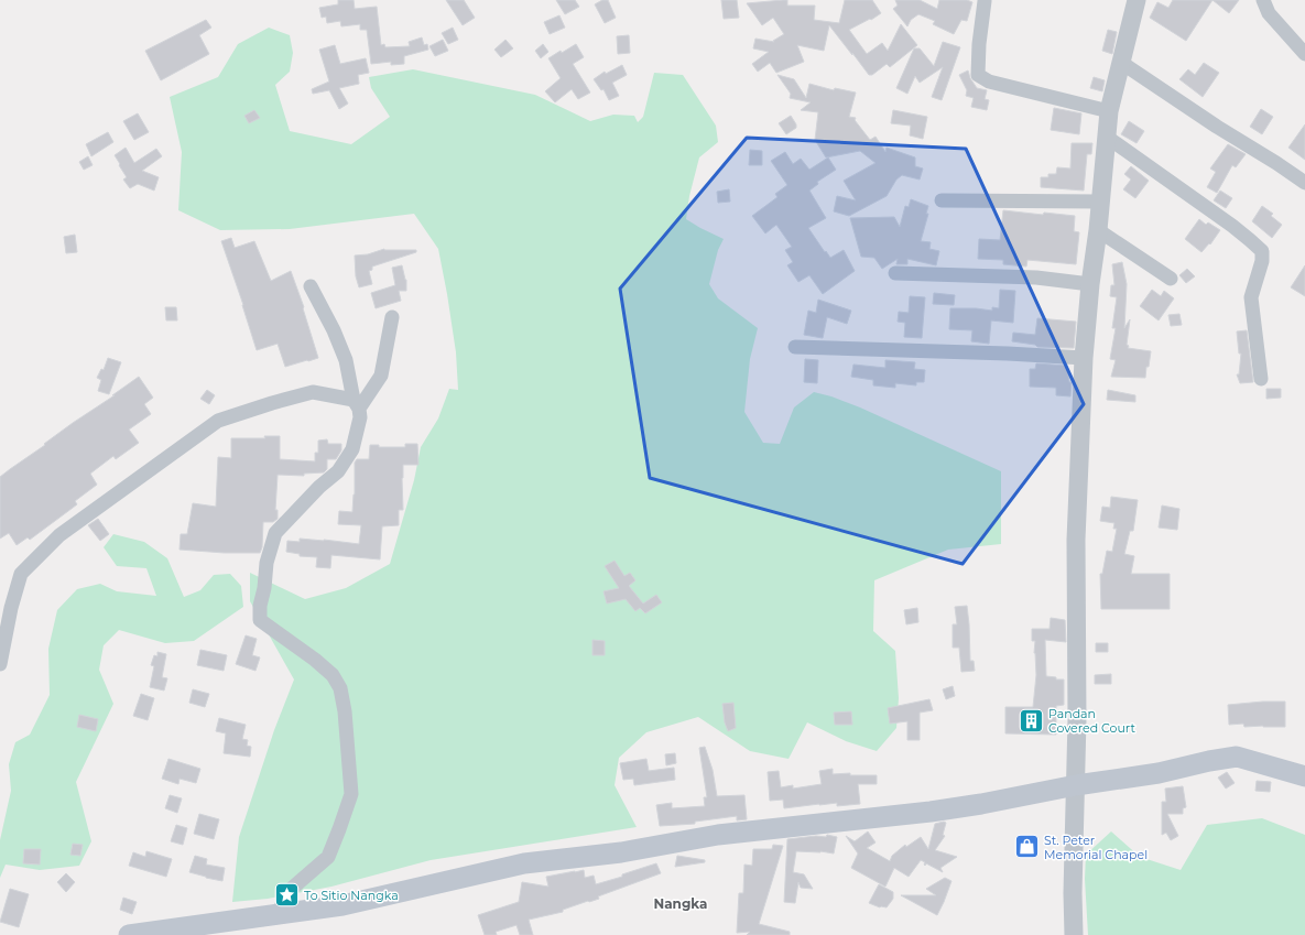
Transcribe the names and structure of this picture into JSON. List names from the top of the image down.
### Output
{
  "districts": ["Nangka"],
  "places": {
    "building": ["Pandan Covered Court"],
    "shop": ["St. Peter Memorial Chapel"],
    "place": ["To Sitio Nangka"]
  }
}
